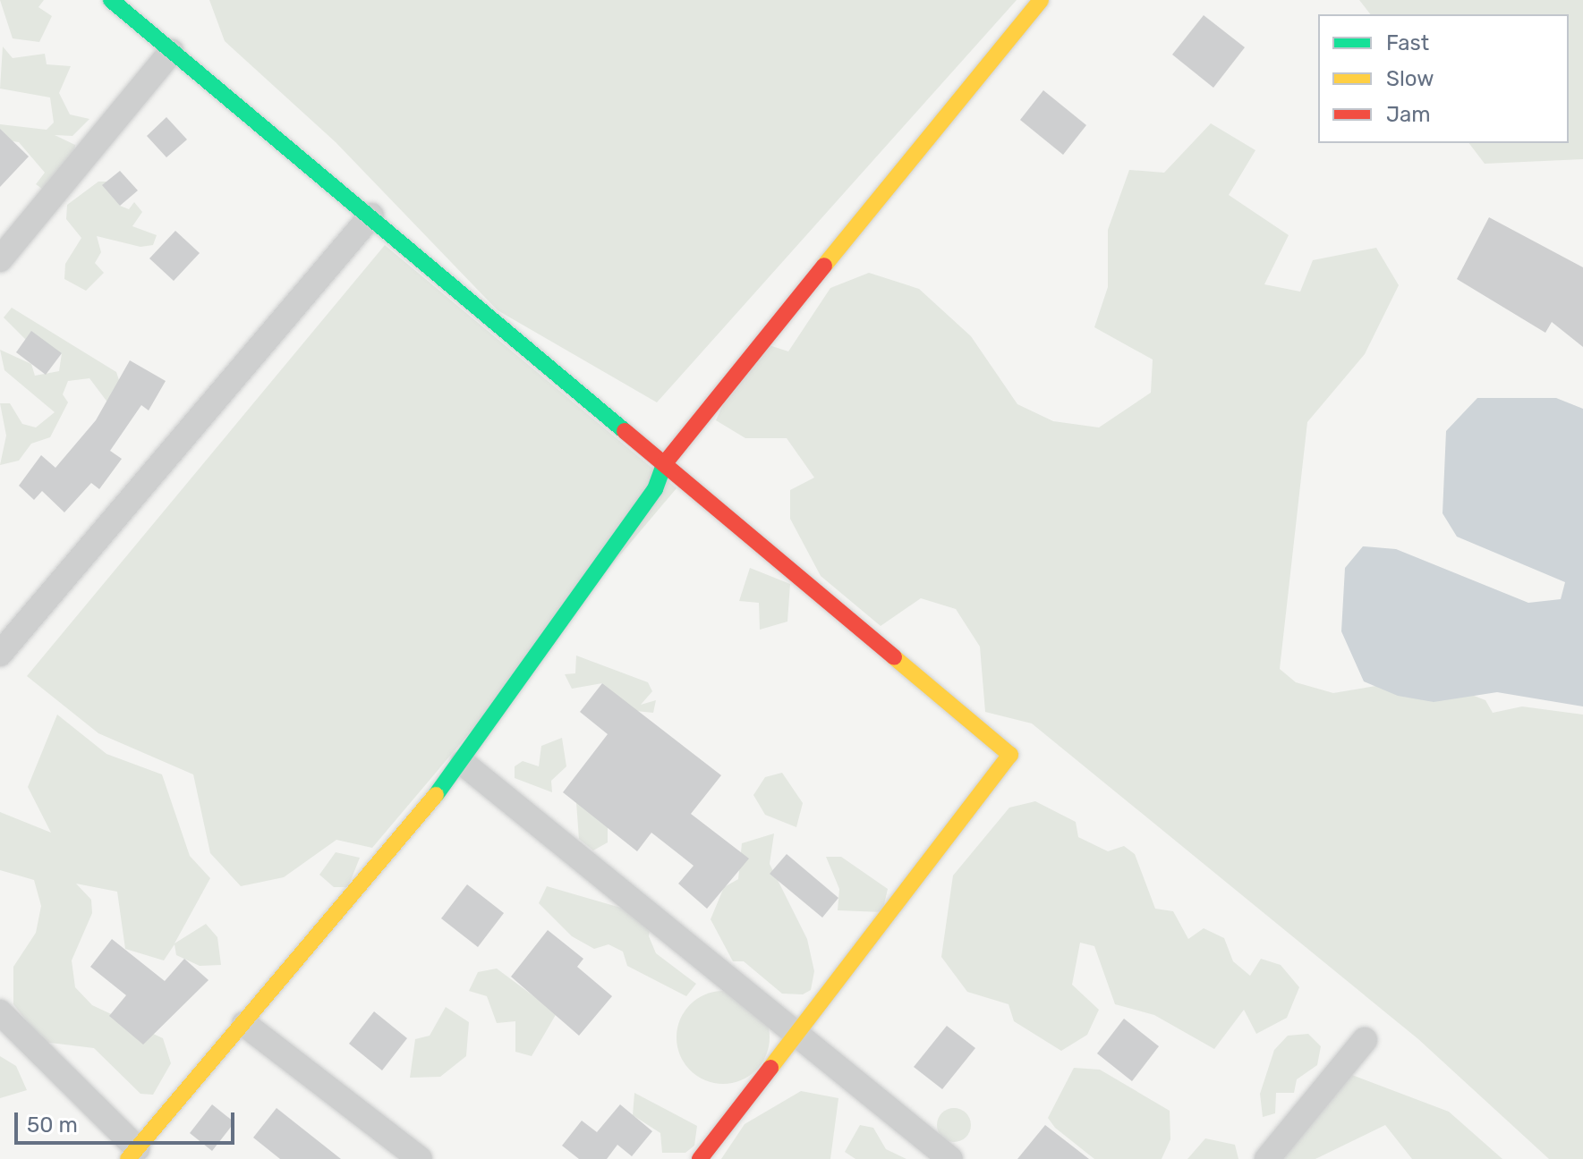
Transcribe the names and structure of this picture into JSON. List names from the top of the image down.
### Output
{
  "legend": ["Fast", "Slow", "Jam"],
  "scale_bar": "50 m"
}
